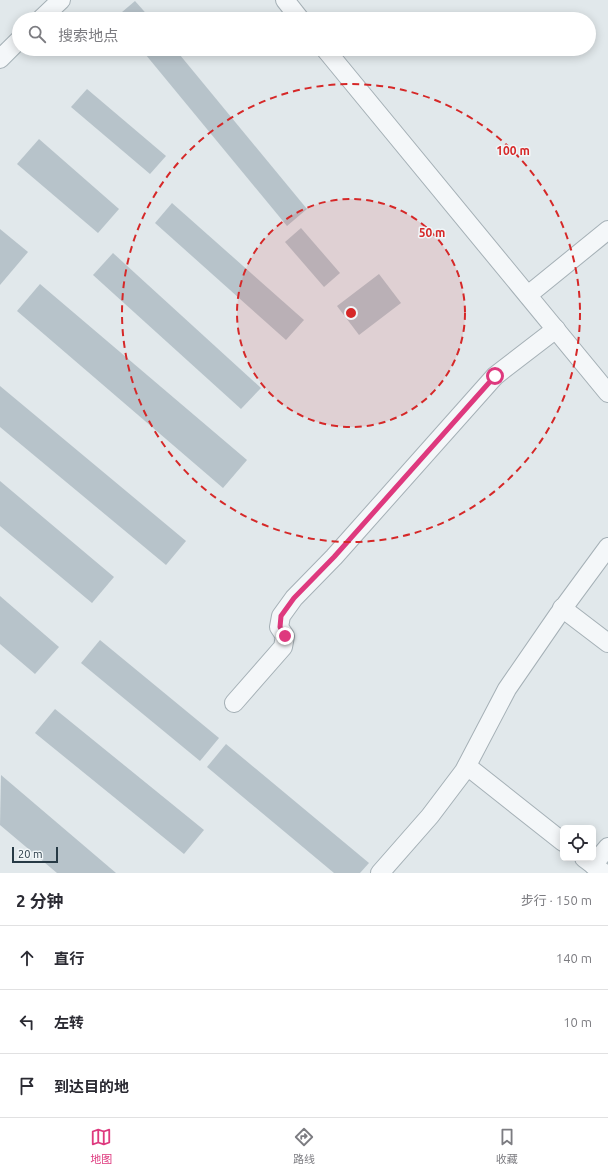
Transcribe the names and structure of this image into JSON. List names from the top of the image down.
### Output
{
  "scale_bar": "20 m",
  "page": {
    "search": "搜索地点",
    "scale": "20 m",
    "heading": ["2 分钟", "步行 · 150 m"],
    "list": [
      ["直行", "140 m"],
      ["左转", "10 m"],
      "到达目的地"
    ],
    "nav": ["地图", "路线", "收藏"]
  },
  "rings": ["100 m", "50 m"]
}
